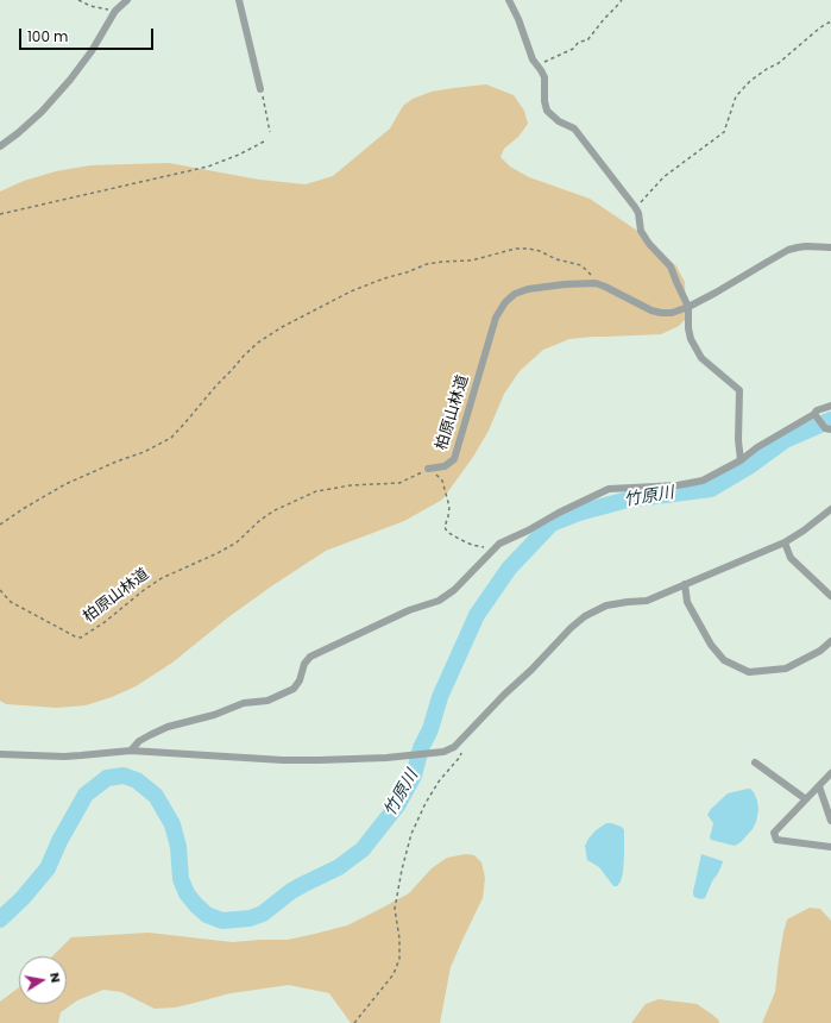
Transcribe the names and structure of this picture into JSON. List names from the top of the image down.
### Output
{
  "streets": {
    "street": ["柏原山林道"]
  },
  "water": ["竹原川"],
  "scale_bar": "100 m",
  "north": "right"
}
